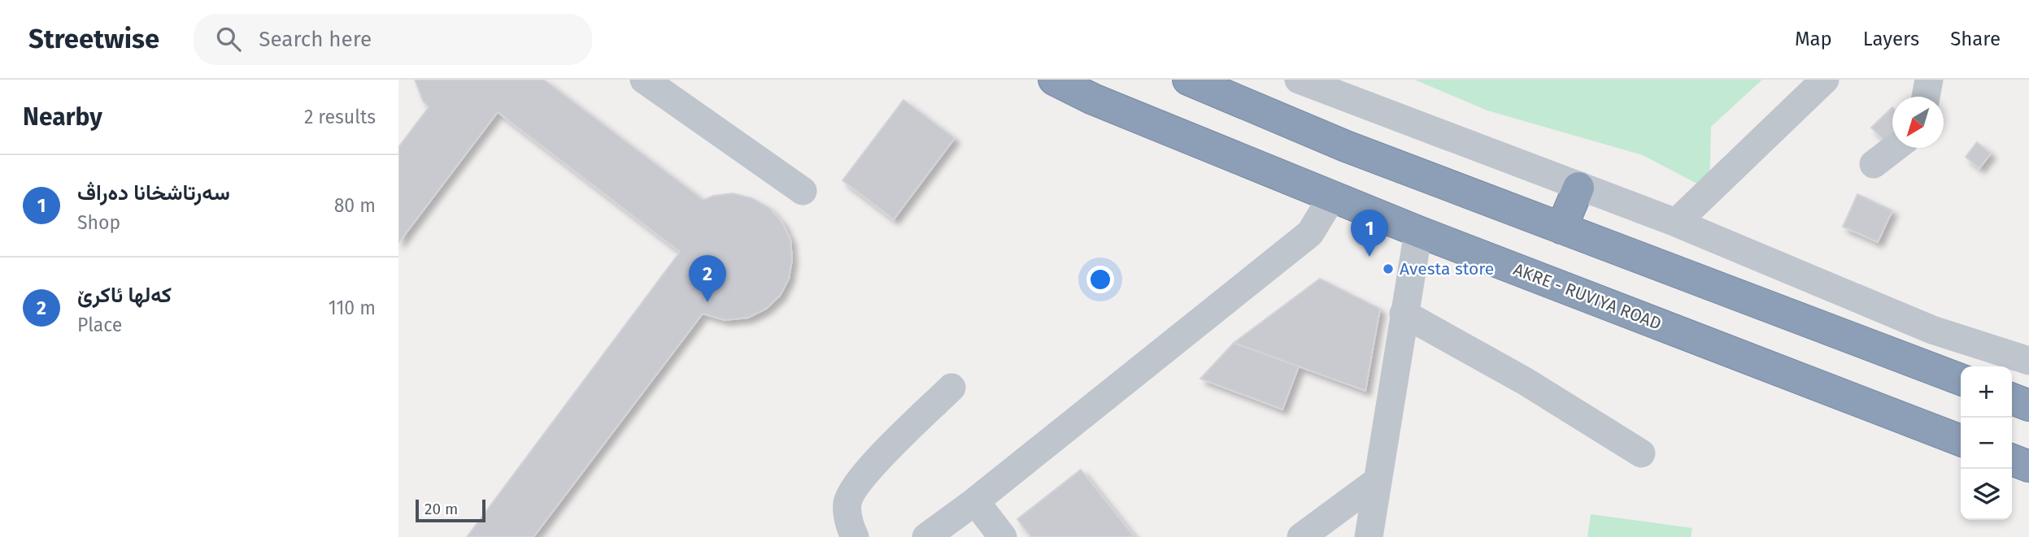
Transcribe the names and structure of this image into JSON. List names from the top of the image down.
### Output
{
  "streets": {
    "highway": ["AKRE - RUVIYA ROAD"]
  },
  "places": ["Avesta store"],
  "scale_bar": "20 m",
  "north": "bottom left",
  "page": {
    "header": "Streetwise",
    "search": "Search here",
    "nav": ["Map", "Layers", "Share"],
    "heading": ["Nearby", "2 results"],
    "list": [
      {
        "mark": "1",
        "name": "سەرتاشخانا دەراڤ",
        "note": "Shop",
        "value": "80 m"
      },
      {
        "mark": "2",
        "name": "کەلها ئاکرێ",
        "note": "Place",
        "value": "110 m"
      }
    ],
    "pins": ["1", "2"],
    "map_buttons": ["+", "−"],
    "scale": "20 m"
  }
}
